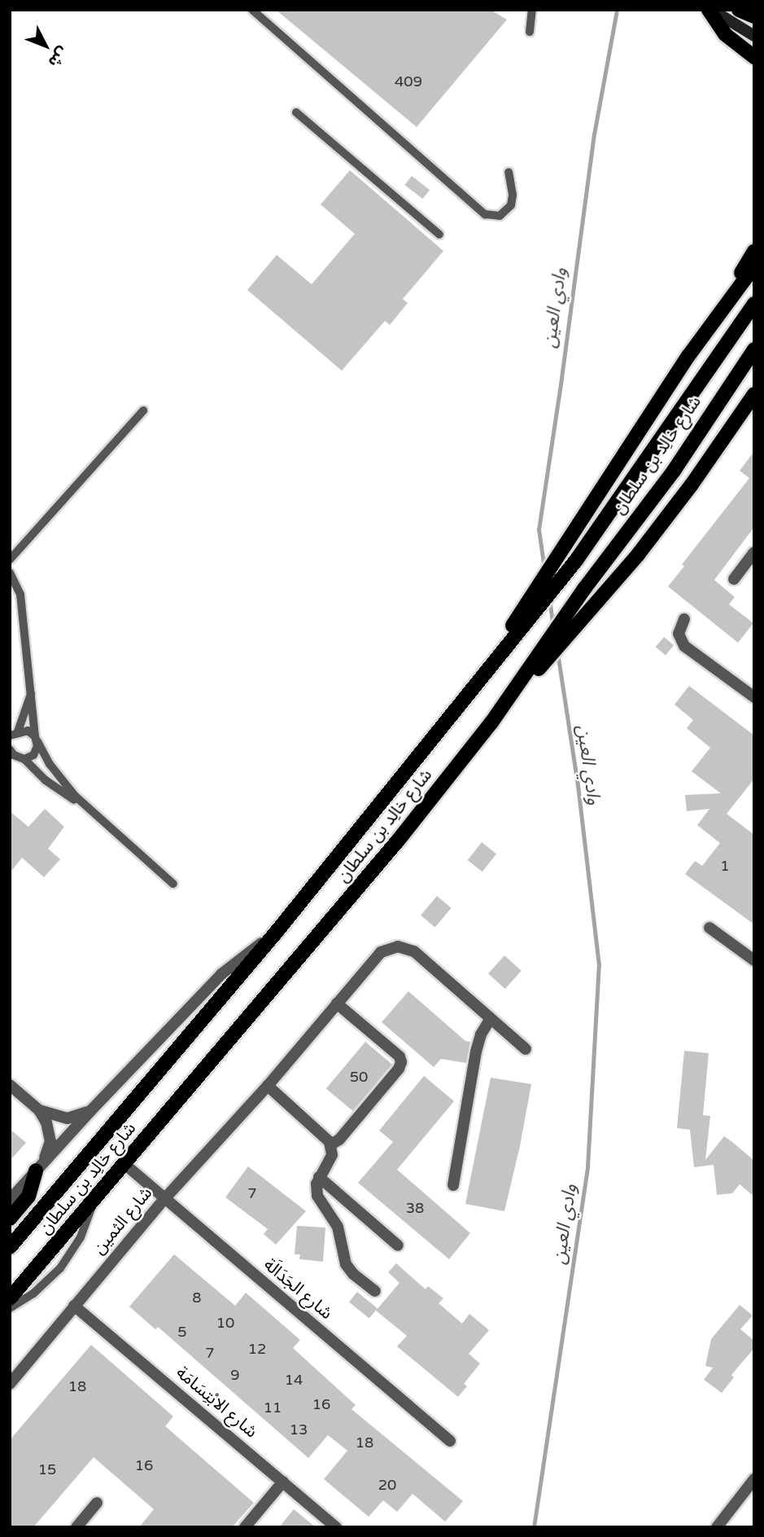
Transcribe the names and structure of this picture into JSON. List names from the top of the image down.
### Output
{
  "streets": {
    "main road": ["شارع خالِد بن سلطان"],
    "street": ["شارع الثمين", "شارع الجَدَالَة", "شارع الابْتِسَامَة"]
  },
  "crossings": [
    ["شارع خالِد بن سلطان", "شارع الجَدَالَة"],
    ["شارع الثمين", "شارع الجَدَالَة"],
    ["شارع الثمين", "شارع الابْتِسَامَة"]
  ],
  "water": ["وادي العين"],
  "house_numbers": [
    "409",
    "1",
    "50",
    "7",
    "38",
    "8",
    "10",
    "5",
    "12",
    "7",
    "9",
    "14",
    "18",
    "16",
    "11",
    "13",
    "18",
    "16",
    "15",
    "20"
  ],
  "north": "bottom right"
}
